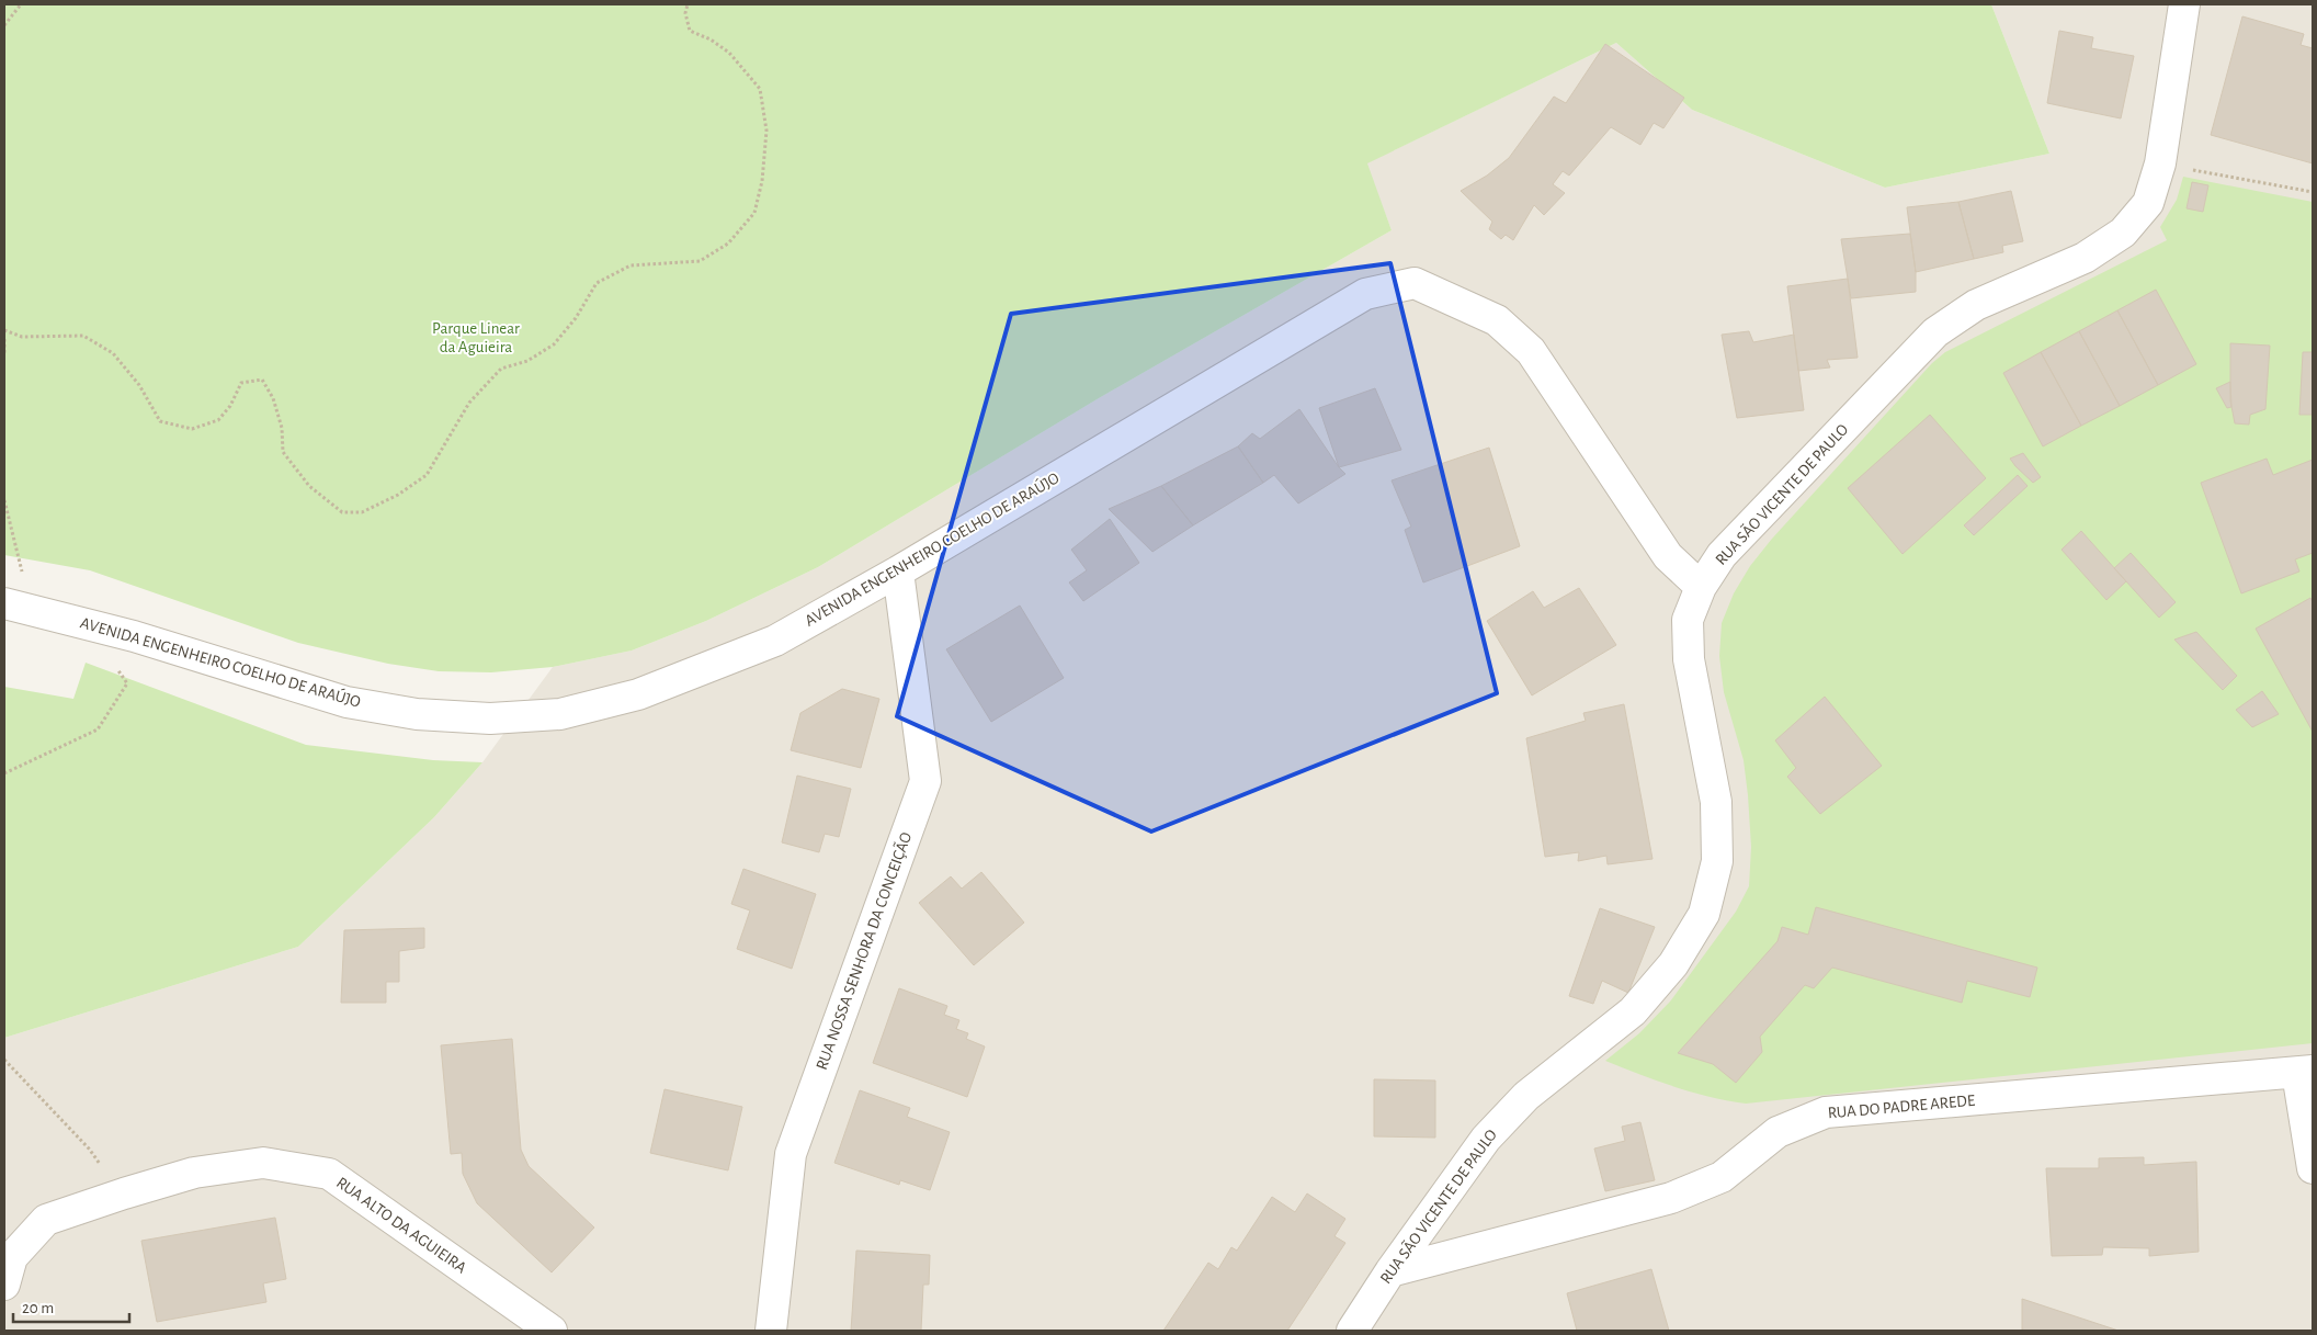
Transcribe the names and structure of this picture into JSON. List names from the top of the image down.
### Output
{
  "streets": {
    "street": [
      "RUA SÃO VICENTE DE PAULO",
      "AVENIDA ENGENHEIRO COELHO DE ARAÚJO",
      "RUA NOSSA SENHORA DA CONCEIÇÃO",
      "RUA DO PADRE AREDE",
      "RUA ALTO DA AGUIEIRA"
    ]
  },
  "crossings": [
    ["RUA SÃO VICENTE DE PAULO", "AVENIDA ENGENHEIRO COELHO DE ARAÚJO"],
    ["RUA SÃO VICENTE DE PAULO", "RUA DO PADRE AREDE"],
    ["AVENIDA ENGENHEIRO COELHO DE ARAÚJO", "RUA NOSSA SENHORA DA CONCEIÇÃO"]
  ],
  "parks": ["Parque Linear da Aguieira"],
  "scale_bar": "20 m"
}
